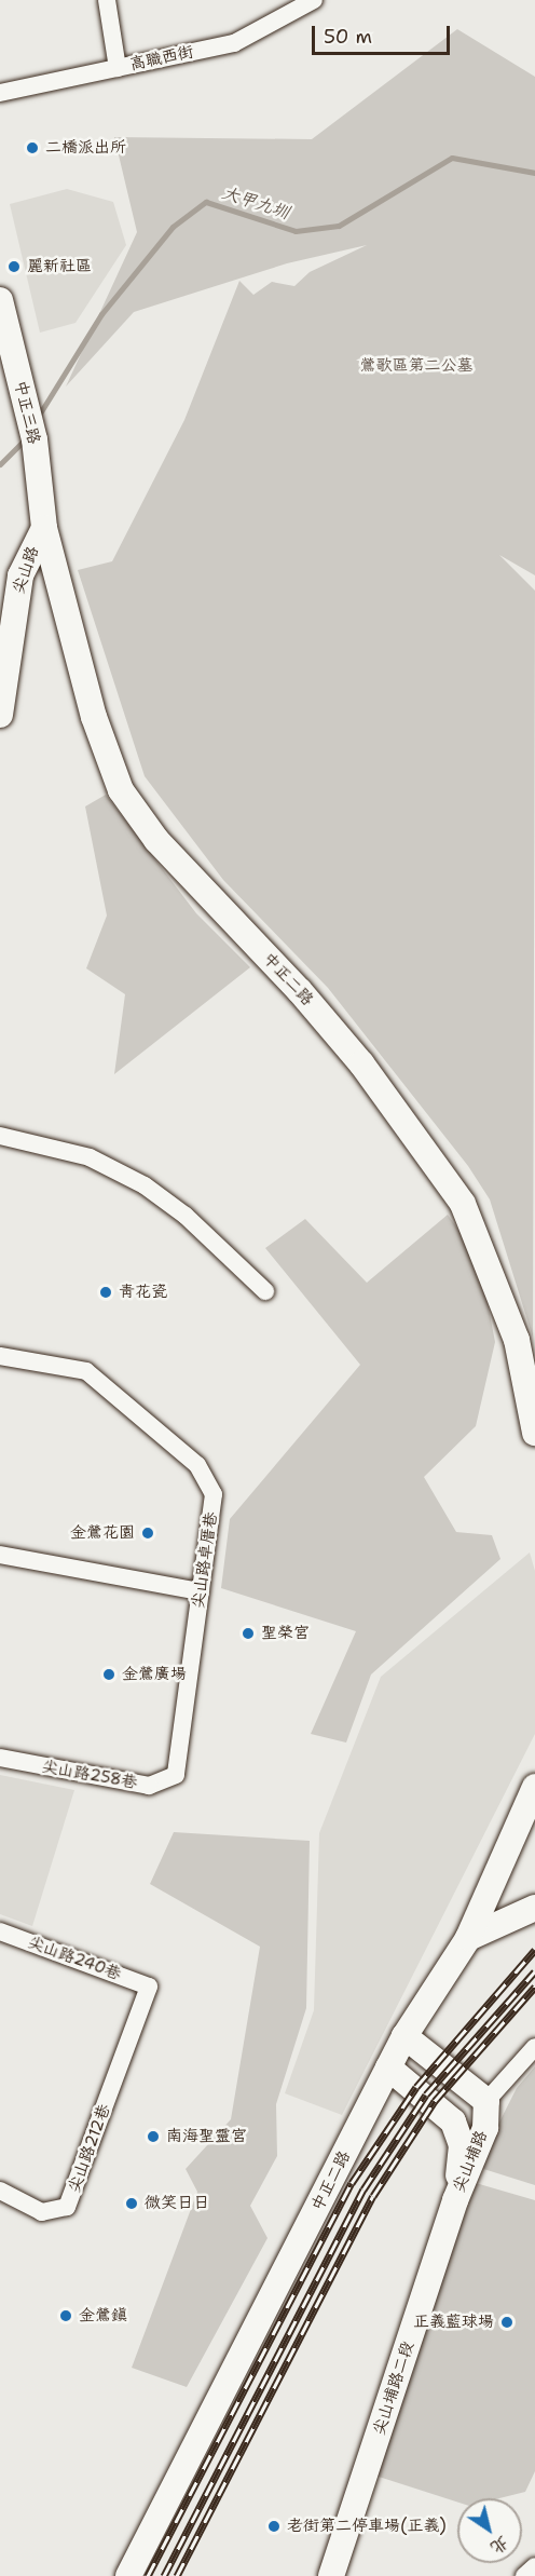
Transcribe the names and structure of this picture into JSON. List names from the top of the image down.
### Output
{
  "streets": {
    "street": [
      "高職西街",
      "中正三路",
      "尖山路",
      "中正二路",
      "尖山路卓厝巷",
      "尖山路258巷",
      "尖山路240巷",
      "尖山路212巷",
      "尖山埔路",
      "尖山埔路二段"
    ]
  },
  "crossings": [
    ["中正三路", "尖山路"],
    ["中正三路", "中正二路"],
    ["尖山路", "中正二路"],
    ["中正二路", "尖山埔路"],
    ["尖山路卓厝巷", "尖山路258巷"],
    ["尖山路240巷", "尖山路212巷"],
    ["尖山埔路", "尖山埔路二段"]
  ],
  "water": ["大甲九圳"],
  "parks": ["鶯歌區第二公墓"],
  "places": [
    "二橋派出所",
    "麗新社區",
    "青花瓷",
    "金鶯花園",
    "聖榮宮",
    "金鶯廣場",
    "南海聖靈宮",
    "微笑日日",
    "金鶯鎮",
    "正義藍球場",
    "老街第二停車場(正義)"
  ],
  "scale_bar": "50 m",
  "north": "bottom right"
}
